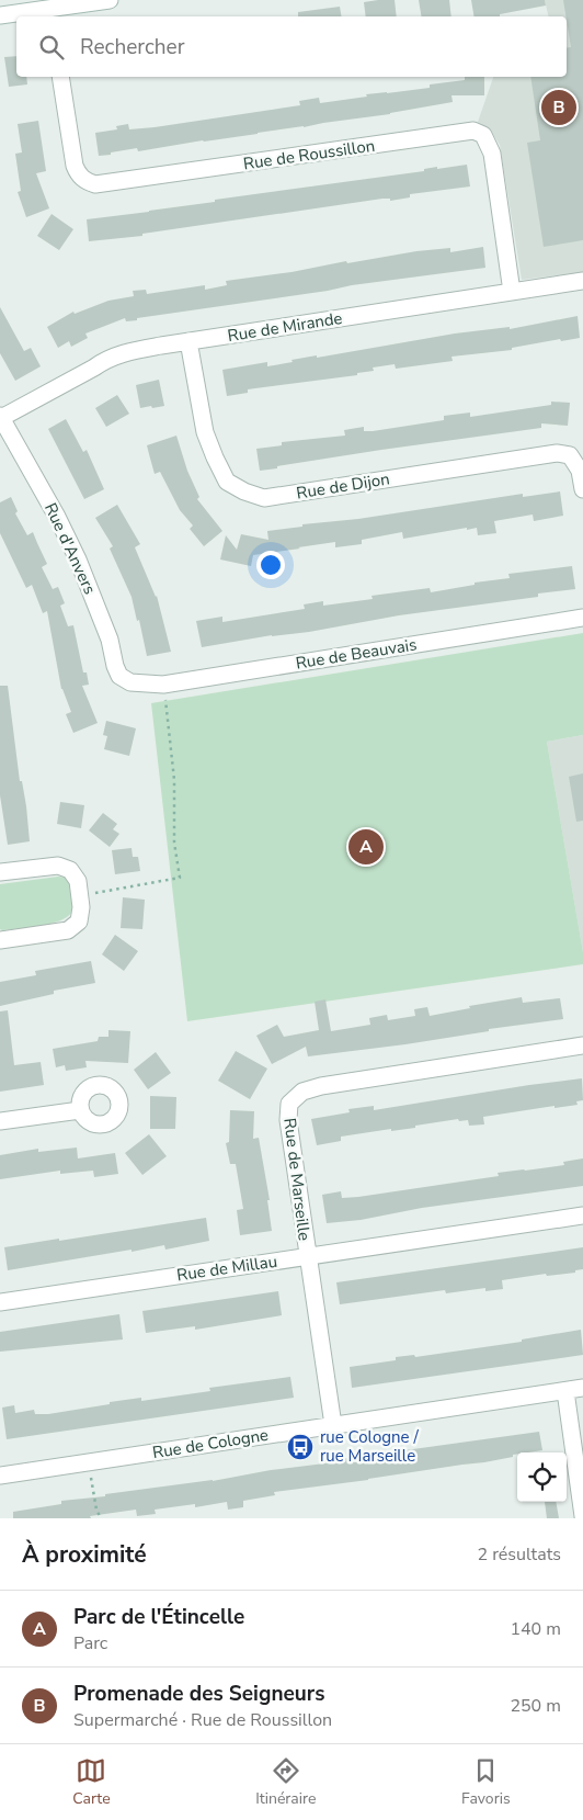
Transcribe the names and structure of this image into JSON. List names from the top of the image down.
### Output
{
  "streets": {
    "street": [
      "Rue de Roussillon",
      "Rue de Mirande",
      "Rue de Dijon",
      "Rue d'Anvers",
      "Rue de Beauvais",
      "Rue de Marseille",
      "Rue de Millau",
      "Rue de Cologne"
    ]
  },
  "crossings": [
    ["Rue de Roussillon", "Rue de Mirande"],
    ["Rue de Mirande", "Rue de Dijon"],
    ["Rue de Mirande", "Rue d'Anvers"],
    ["Rue d'Anvers", "Rue de Beauvais"],
    ["Rue de Marseille", "Rue de Millau"],
    ["Rue de Marseille", "Rue de Cologne"]
  ],
  "places": {
    "bus stop": ["rue Cologne / rue Marseille"]
  },
  "page": {
    "search": "Rechercher",
    "pins": ["B", "A"],
    "heading": ["À proximité", "2 résultats"],
    "list": [
      {
        "mark": "A",
        "name": "Parc de l'Étincelle",
        "note": "Parc",
        "value": "140 m"
      },
      {
        "mark": "B",
        "name": "Promenade des Seigneurs",
        "note": "Supermarché · Rue de Roussillon",
        "value": "250 m"
      }
    ],
    "nav": ["Carte", "Itinéraire", "Favoris"]
  }
}
